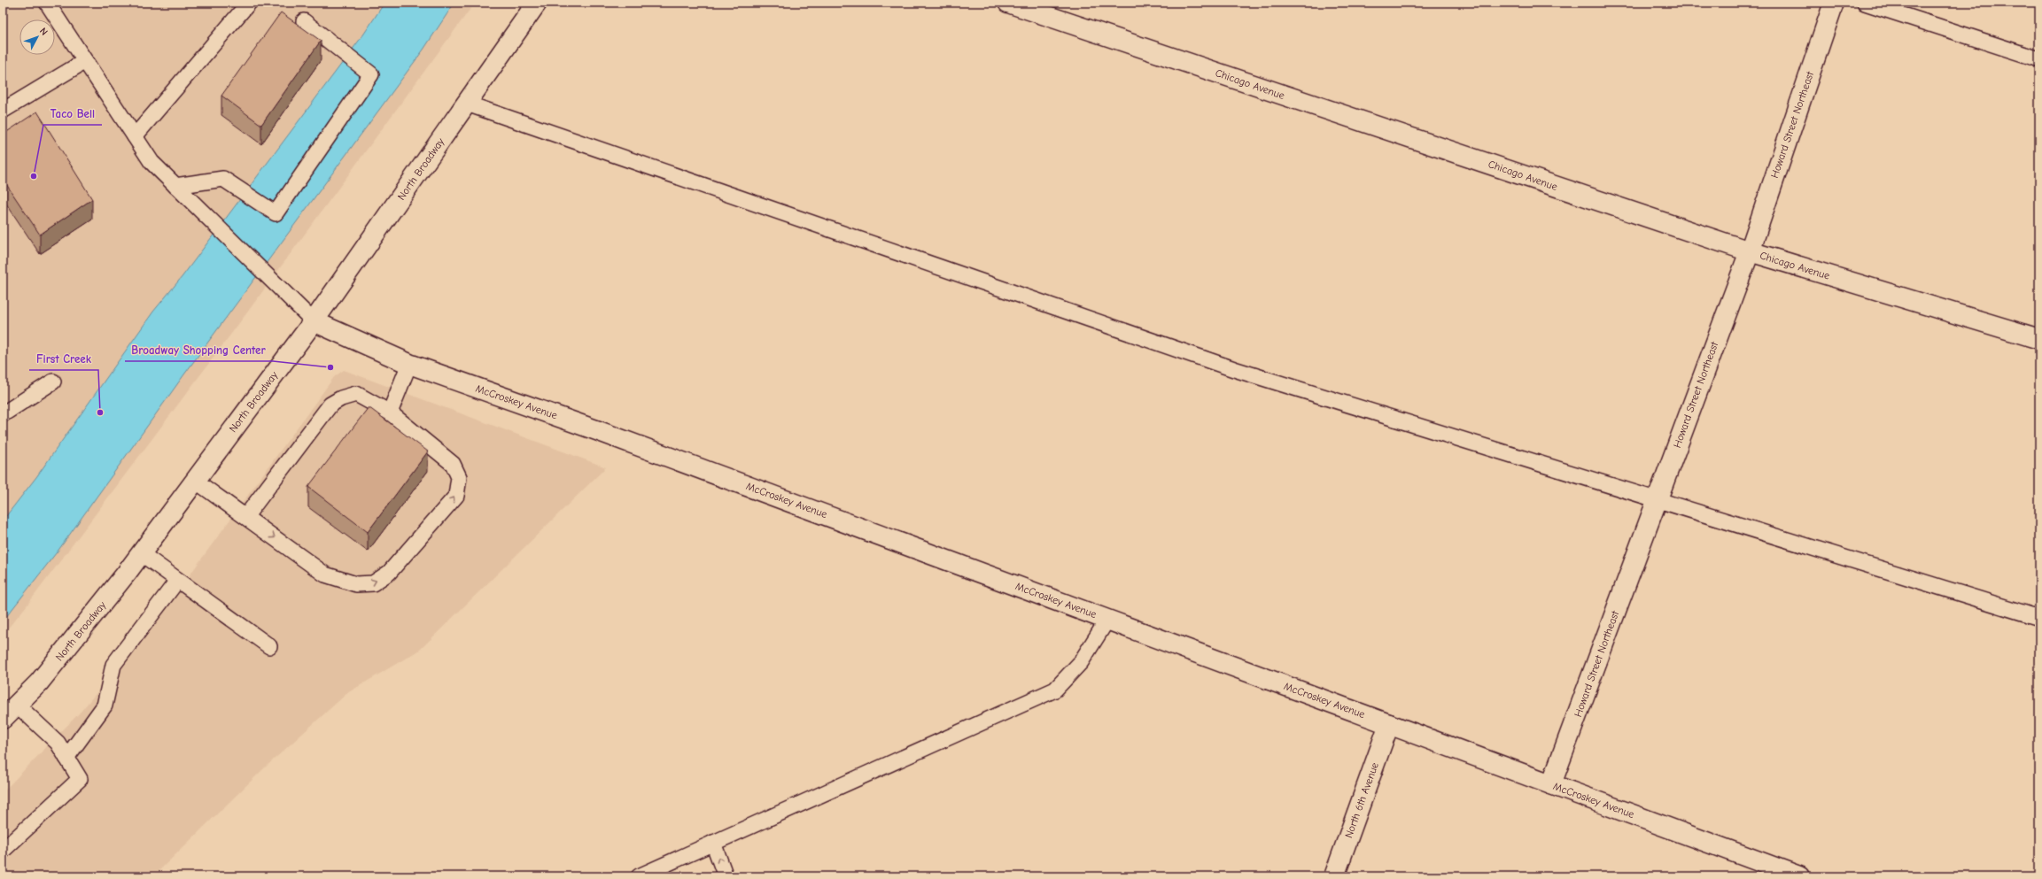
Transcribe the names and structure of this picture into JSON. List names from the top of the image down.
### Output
{
  "streets": {
    "street": [
      "Chicago Avenue",
      "Howard Street Northeast",
      "North Broadway",
      "McCroskey Avenue",
      "North 6th Avenue"
    ]
  },
  "crossings": [
    ["Chicago Avenue", "Howard Street Northeast"],
    ["Howard Street Northeast", "McCroskey Avenue"],
    ["North Broadway", "McCroskey Avenue"],
    ["McCroskey Avenue", "North 6th Avenue"]
  ],
  "places": ["Taco Bell", "Broadway Shopping Center", "First Creek"],
  "north": "top right"
}
